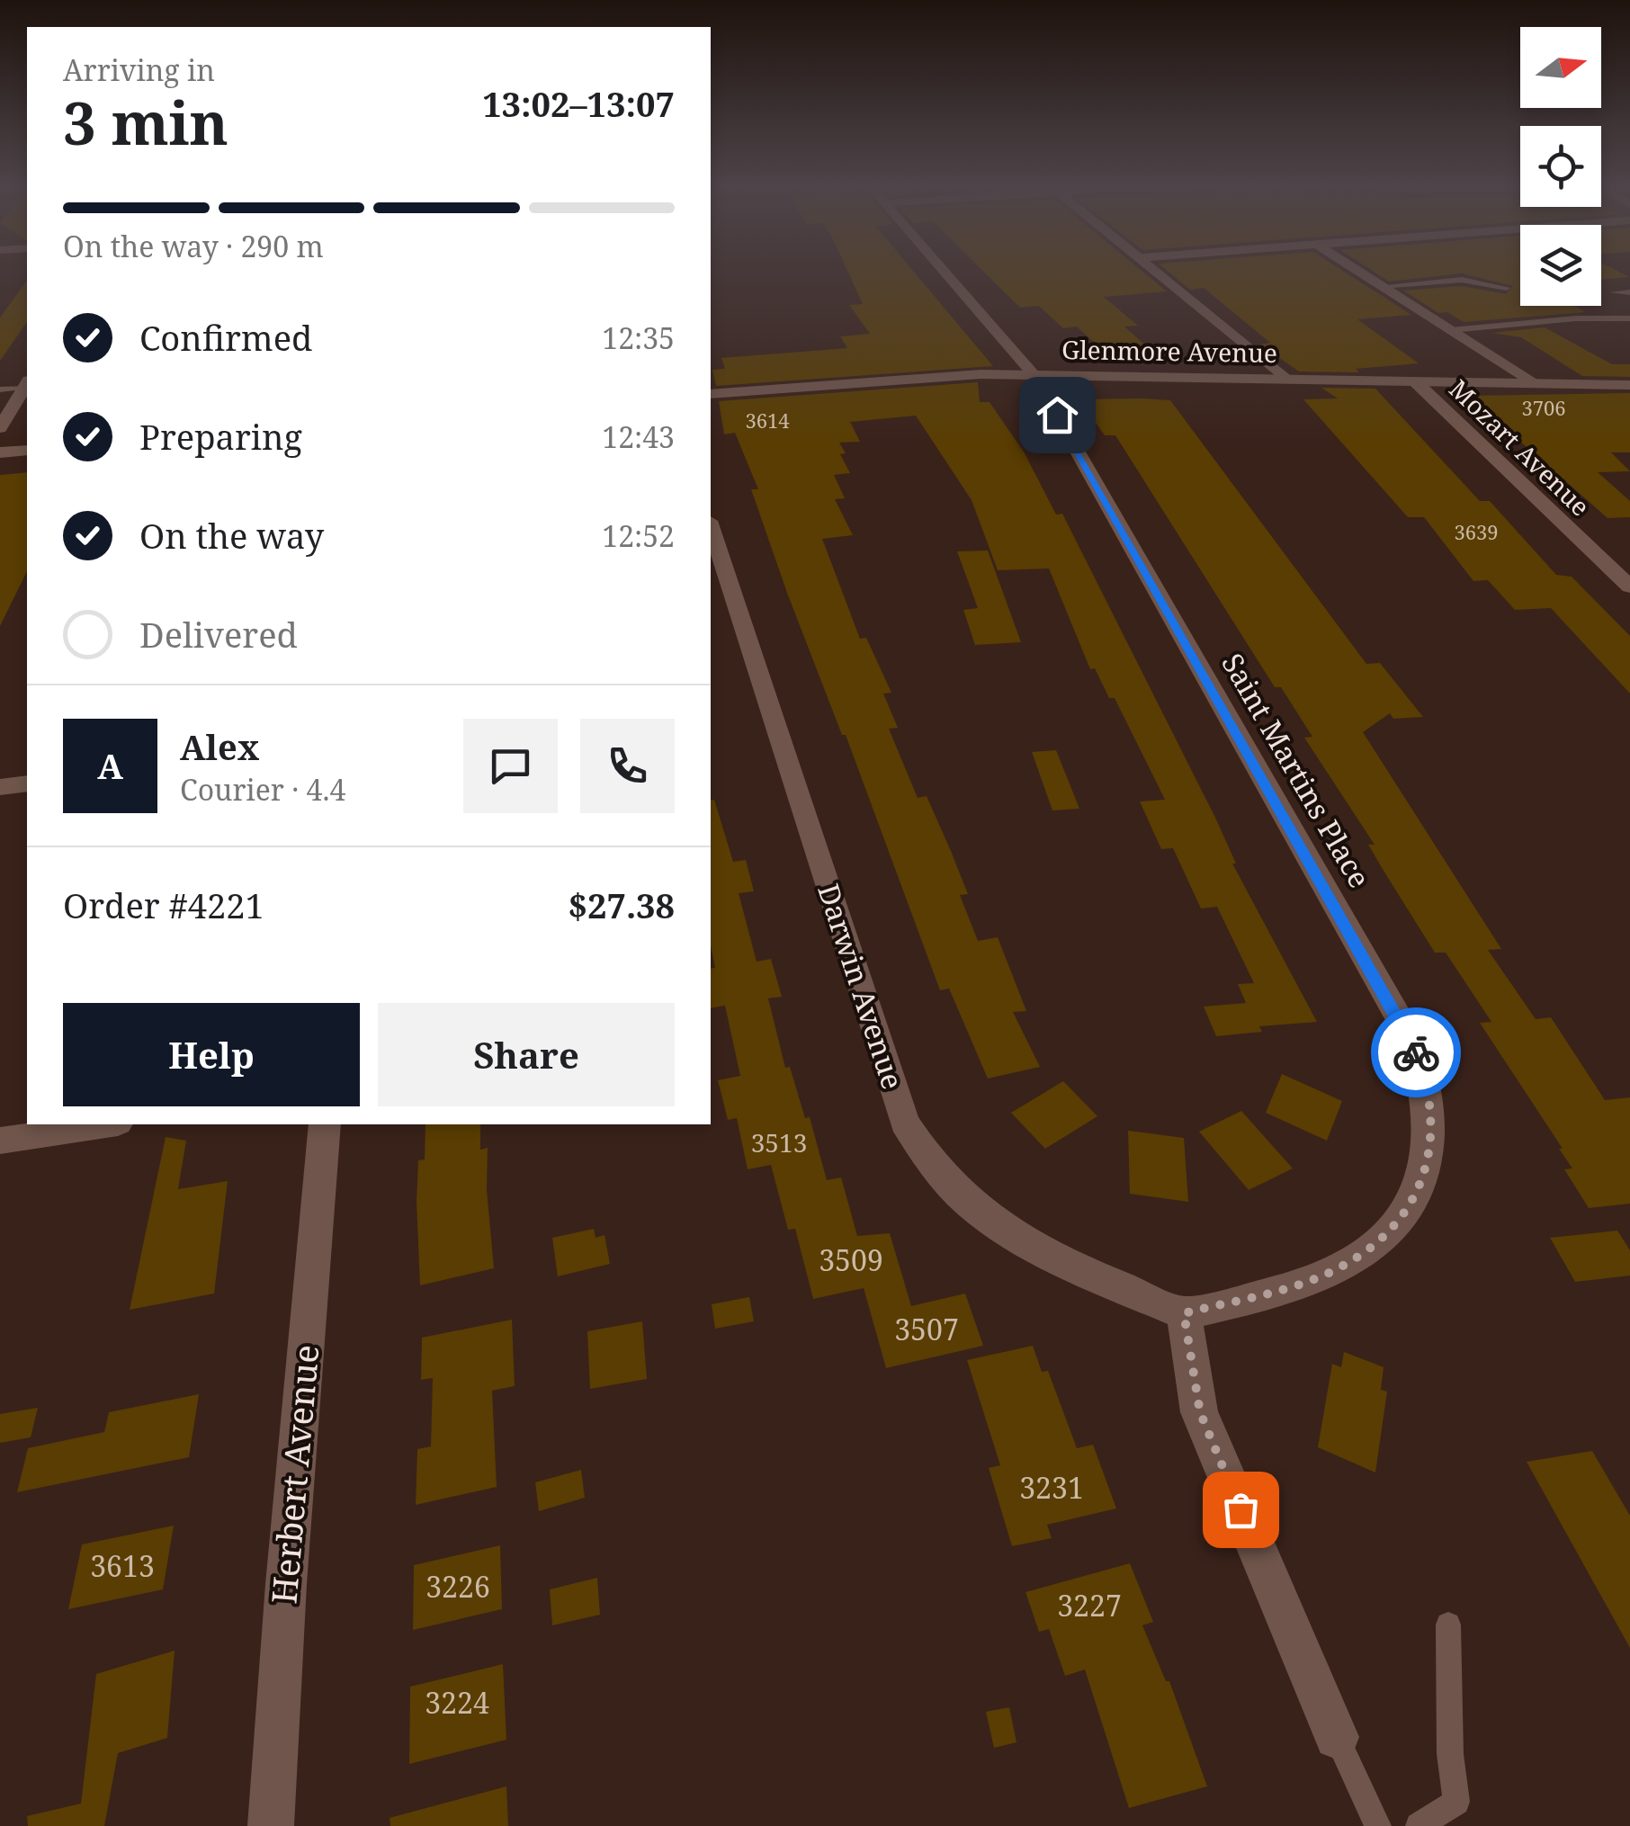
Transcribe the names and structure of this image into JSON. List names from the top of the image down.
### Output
{
  "streets": {
    "street": [
      "Glenmore Avenue",
      "Mozart Avenue",
      "Saint Martins Place",
      "Darwin Avenue",
      "Herbert Avenue"
    ]
  },
  "crossings": [
    ["Glenmore Avenue", "Mozart Avenue"],
    ["Glenmore Avenue", "Saint Martins Place"],
    ["Saint Martins Place", "Darwin Avenue"]
  ],
  "house_numbers": [
    "3706",
    "3614",
    "3639",
    "3513",
    "3509",
    "3507",
    "3231",
    "3613",
    "3226",
    "3227",
    "3224"
  ],
  "north": "right",
  "page": {
    "heading": ["3 min", "Arriving in", "13:02–13:07"],
    "panel": [
      "Alex",
      "Courier · 4.4",
      "Order #4221",
      "$27.38"
    ],
    "bar": "On the way · 290 m",
    "list": [
      ["Confirmed", "12:35"],
      ["Preparing", "12:43"],
      ["On the way", "12:52"],
      "Delivered"
    ],
    "round": "A",
    "buttons": ["Help", "Share"]
  }
}
